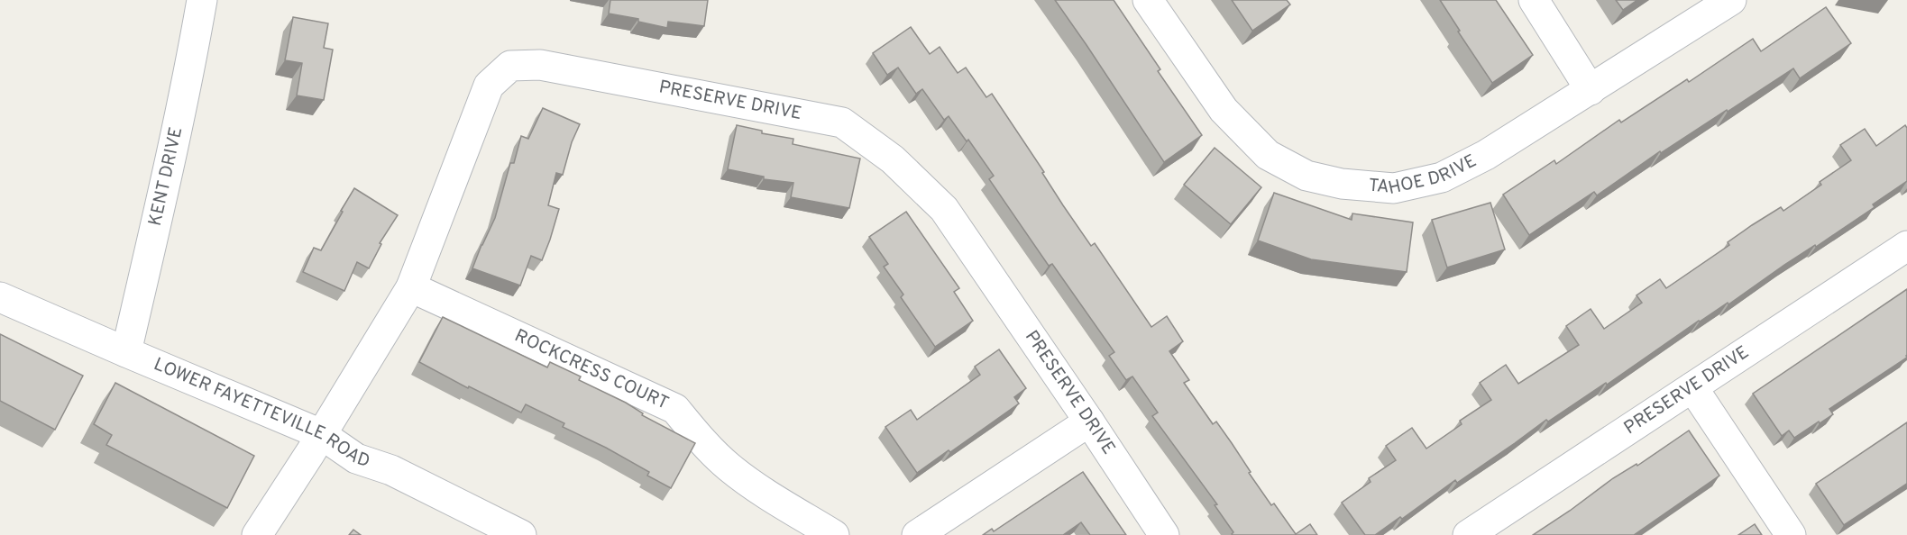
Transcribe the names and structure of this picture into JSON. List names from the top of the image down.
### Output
{
  "streets": {
    "street": [
      "PRESERVE DRIVE",
      "TAHOE DRIVE",
      "KENT DRIVE",
      "ROCKCRESS COURT",
      "LOWER FAYETTEVILLE ROAD"
    ]
  },
  "crossings": [
    ["PRESERVE DRIVE", "ROCKCRESS COURT"],
    ["PRESERVE DRIVE", "LOWER FAYETTEVILLE ROAD"],
    ["KENT DRIVE", "LOWER FAYETTEVILLE ROAD"]
  ]
}
